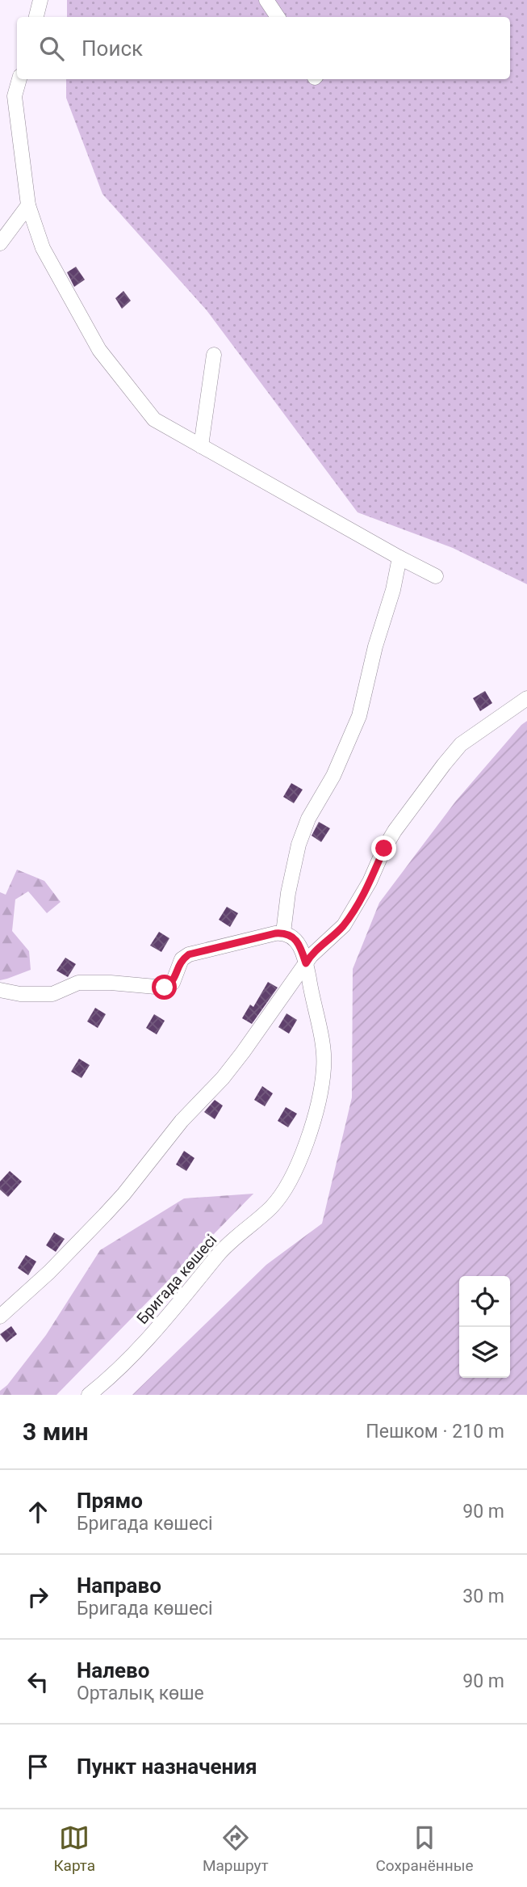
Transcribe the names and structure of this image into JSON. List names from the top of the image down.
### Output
{
  "streets": {
    "street": ["Бригада көшесі"]
  },
  "page": {
    "search": "Поиск",
    "heading": ["3 мин", "Пешком · 210 m"],
    "list": [
      ["Прямо", "Бригада көшесі", "90 m"],
      ["Направо", "Бригада көшесі", "30 m"],
      ["Налево", "Орталық көше", "90 m"],
      "Пункт назначения"
    ],
    "nav": ["Карта", "Маршрут", "Сохранённые"]
  }
}
